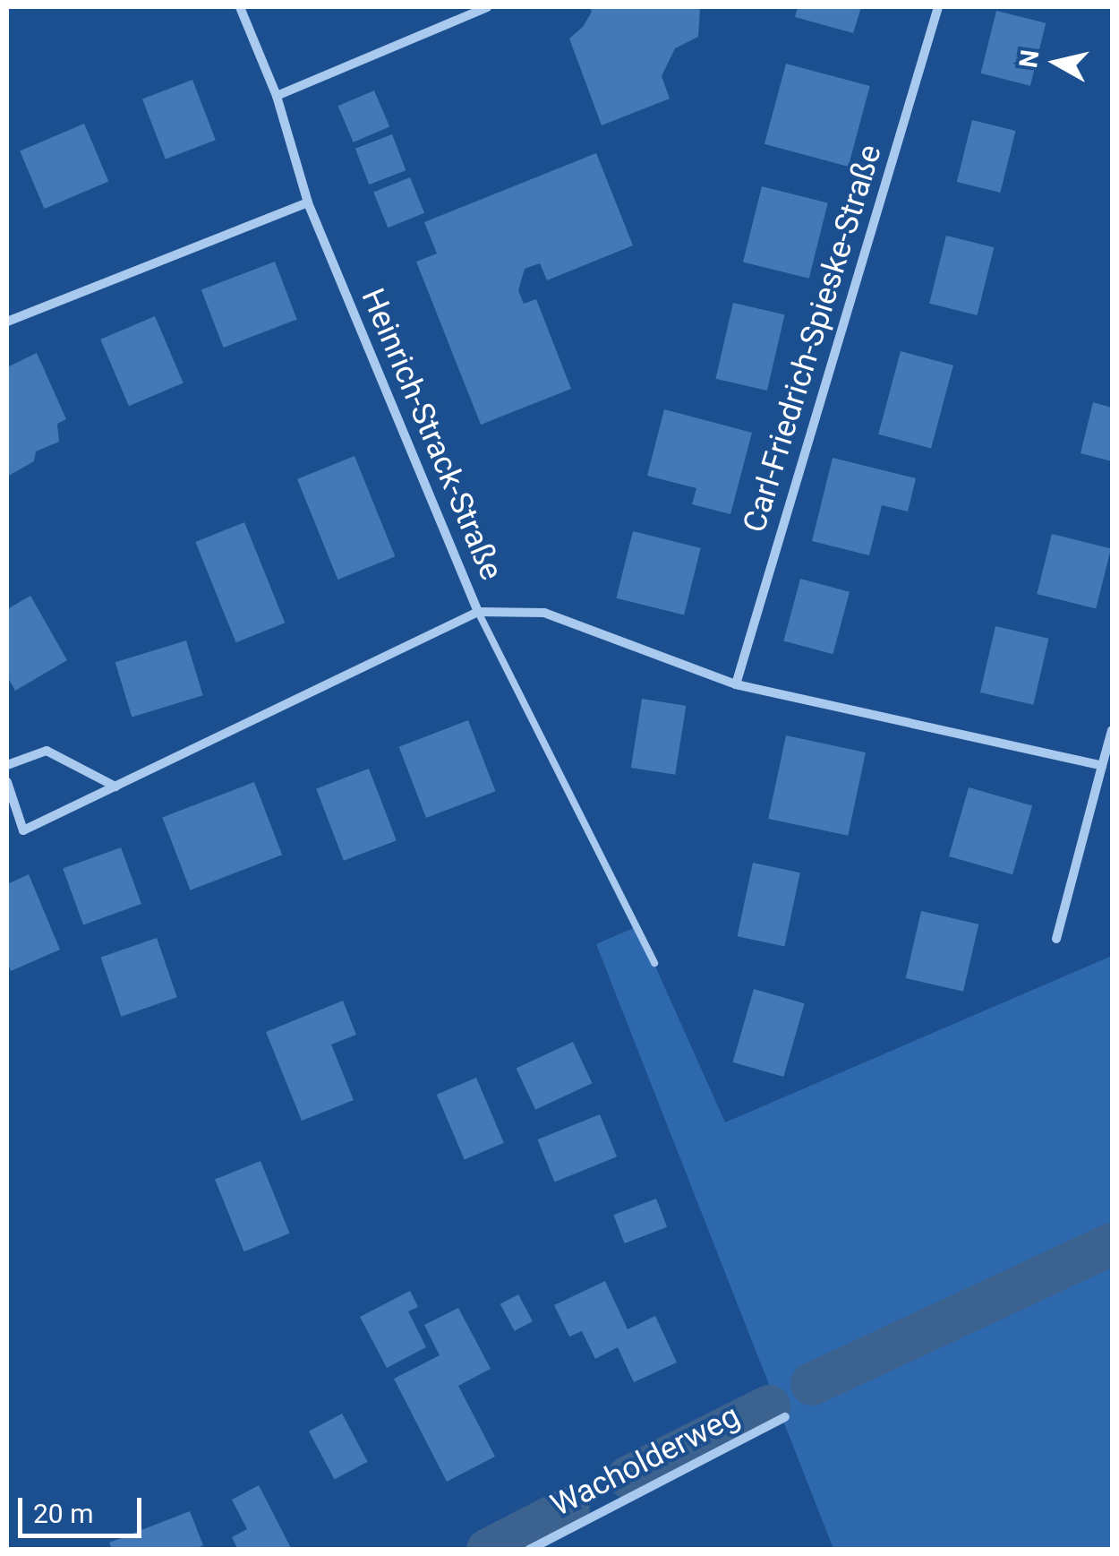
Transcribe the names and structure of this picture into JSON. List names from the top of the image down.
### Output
{
  "streets": {
    "street": ["Carl-Friedrich-Spieske-Straße", "Heinrich-Strack-Straße", "Wacholderweg"]
  },
  "scale_bar": "20 m",
  "north": "left"
}
